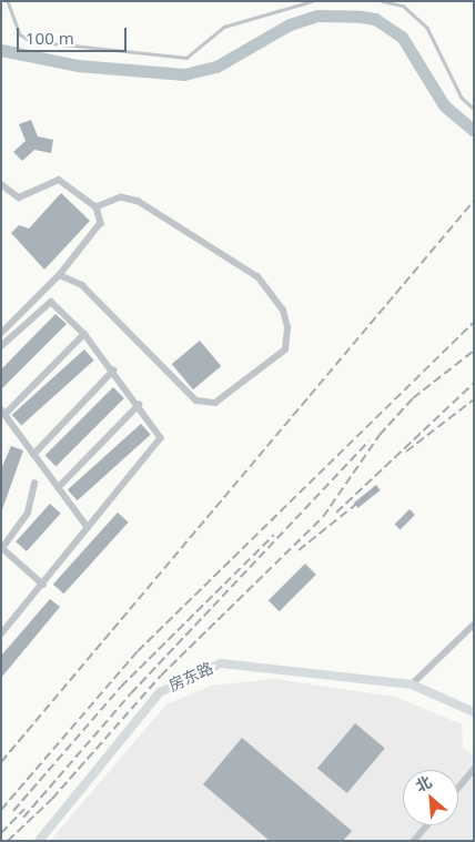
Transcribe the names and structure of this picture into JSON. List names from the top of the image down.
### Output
{
  "streets": {
    "main road": ["房东路"]
  },
  "scale_bar": "100 m",
  "north": "top left"
}
